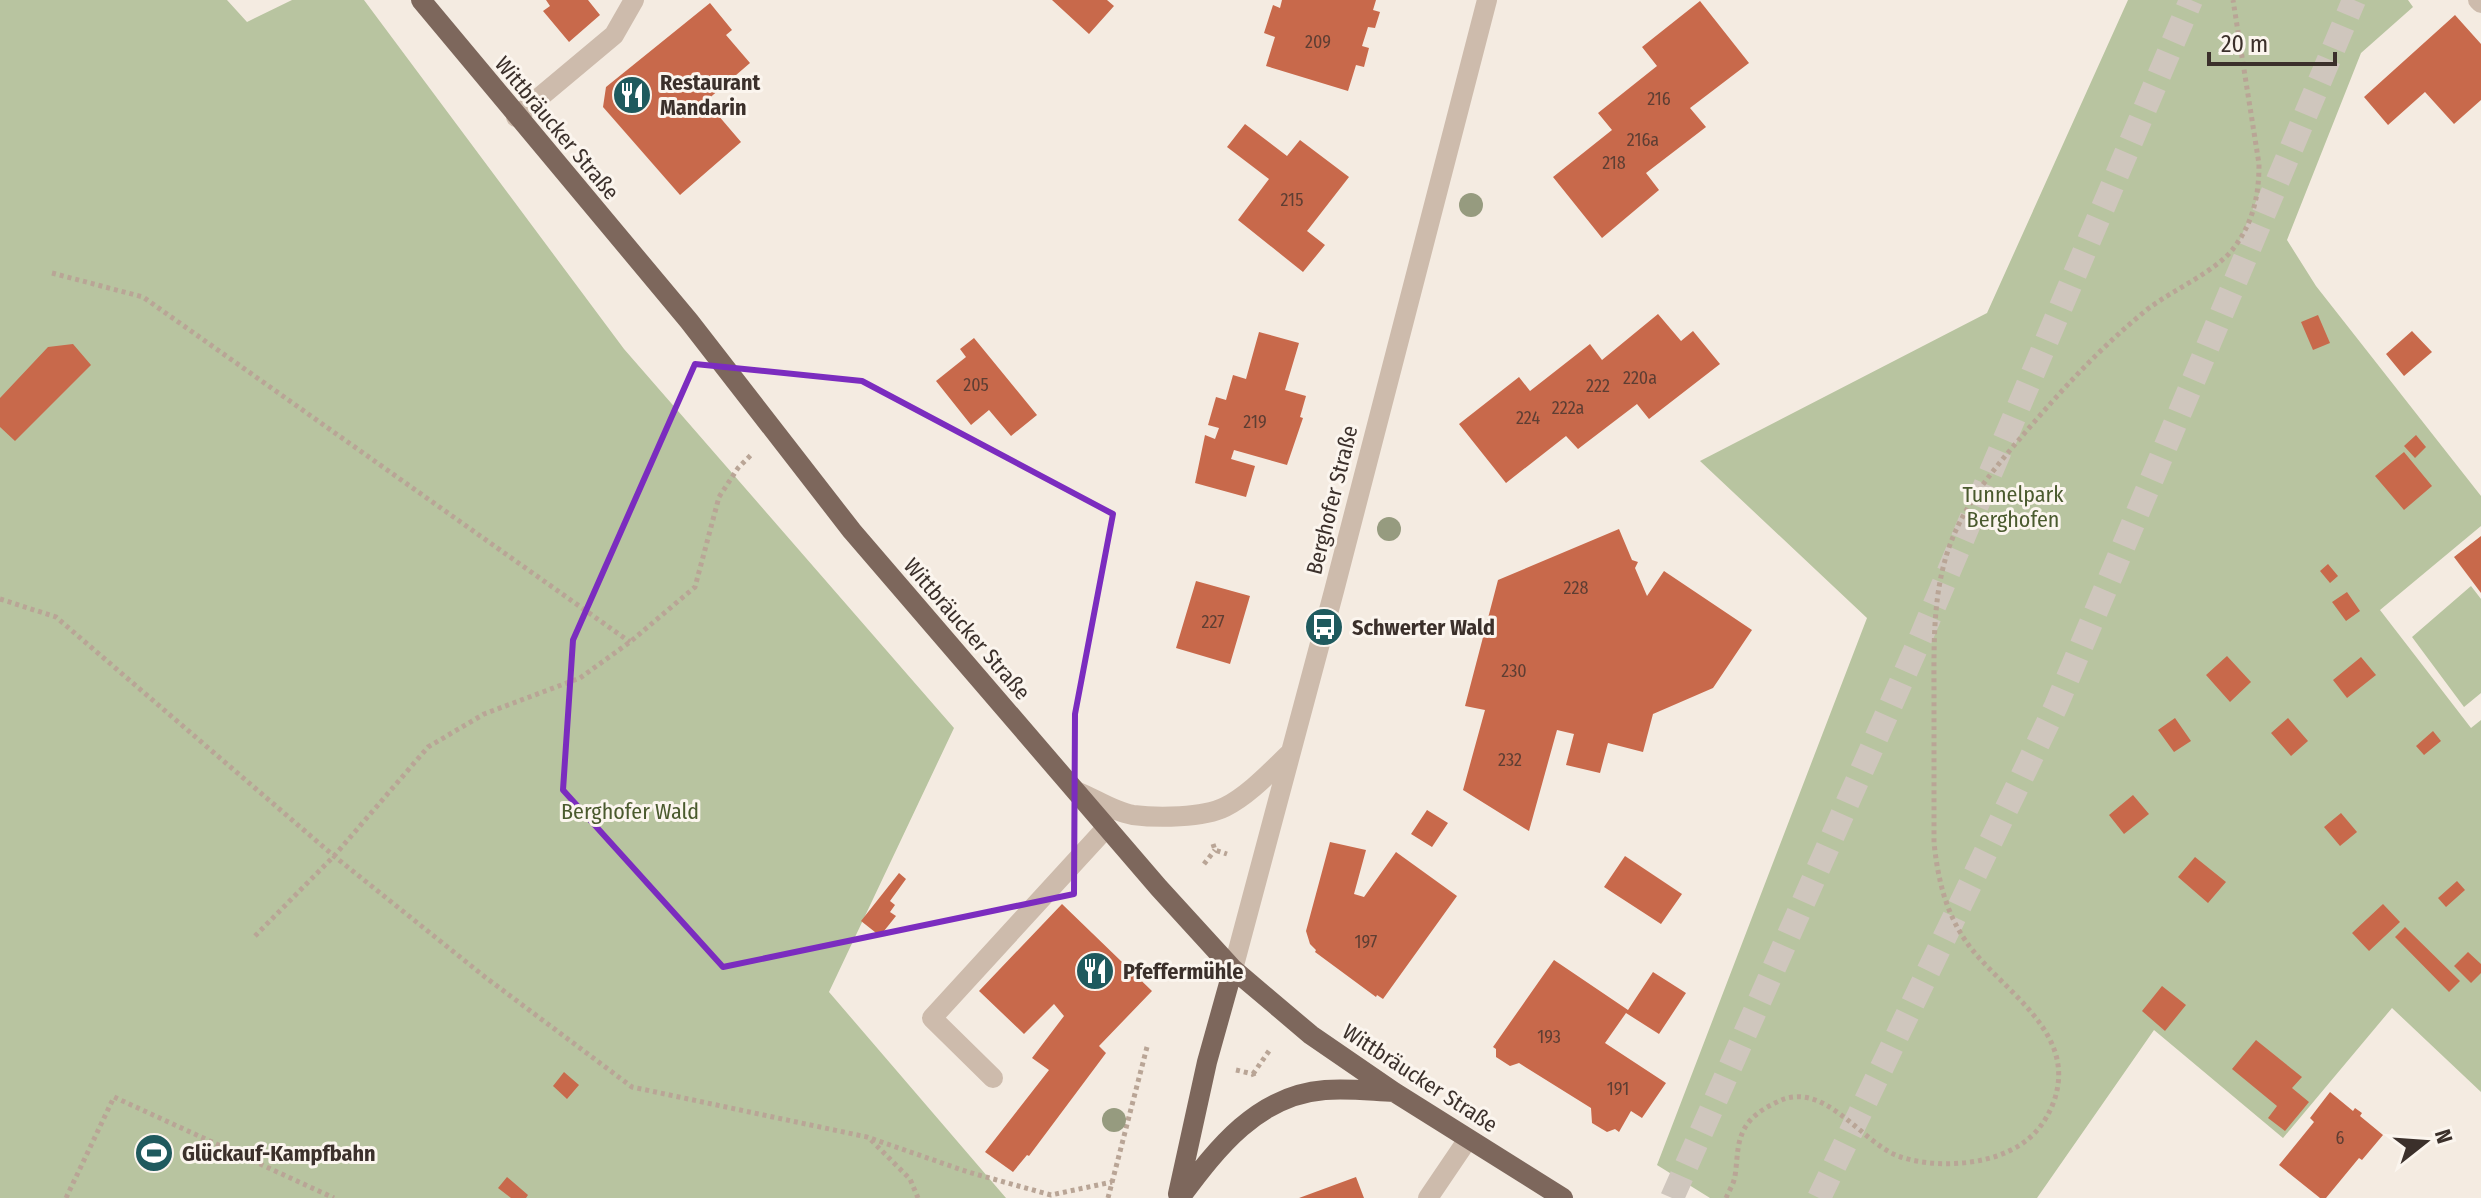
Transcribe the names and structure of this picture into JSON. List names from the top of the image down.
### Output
{
  "streets": {
    "main road": ["Wittbräucker Straße", "Berghofer Straße"]
  },
  "crossings": [
    ["Wittbräucker Straße", "Berghofer Straße"]
  ],
  "parks": ["Tunnelpark Berghofen", "Berghofer Wald"],
  "places": {
    "restaurant": ["Restaurant Mandarin", "Pfeffermühle"],
    "bus stop": ["Schwerter Wald"],
    "sports": ["Glückauf-Kampfbahn"]
  },
  "house_numbers": [
    "209",
    "216",
    "216a",
    "218",
    "215",
    "220a",
    "205",
    "222",
    "222a",
    "224",
    "219",
    "228",
    "227",
    "230",
    "232",
    "197",
    "193",
    "191",
    "6"
  ],
  "scale_bar": "20 m",
  "north": "right"
}
